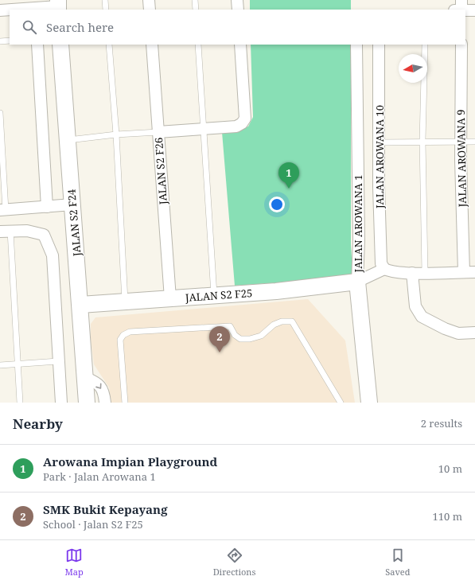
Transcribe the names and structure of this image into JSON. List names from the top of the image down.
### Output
{
  "streets": {
    "street": [
      "JALAN AROWANA 10",
      "JALAN AROWANA 9",
      "JALAN S2 F26",
      "JALAN S2 F24",
      "JALAN AROWANA 1",
      "JALAN S2 F25"
    ]
  },
  "crossings": [
    ["JALAN S2 F26", "JALAN S2 F25"],
    ["JALAN S2 F24", "JALAN S2 F25"],
    ["JALAN AROWANA 1", "JALAN S2 F25"]
  ],
  "north": "left",
  "page": {
    "search": "Search here",
    "pins": ["1", "2"],
    "heading": ["Nearby", "2 results"],
    "list": [
      {
        "mark": "1",
        "name": "Arowana Impian Playground",
        "note": "Park · Jalan Arowana 1",
        "value": "10 m"
      },
      {
        "mark": "2",
        "name": "SMK Bukit Kepayang",
        "note": "School · Jalan S2 F25",
        "value": "110 m"
      }
    ],
    "nav": ["Map", "Directions", "Saved"]
  }
}
